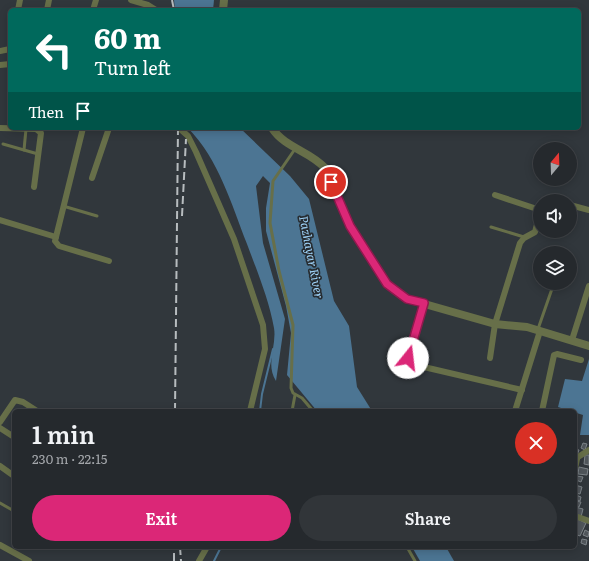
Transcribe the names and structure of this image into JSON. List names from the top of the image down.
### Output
{
  "water": ["Pazhayar River"],
  "north": "top",
  "page": {
    "turn": ["60 m", "Turn left"],
    "then": "Then",
    "heading": ["1 min", "230 m · 22:15"],
    "buttons": ["Exit", "Share"]
  }
}
